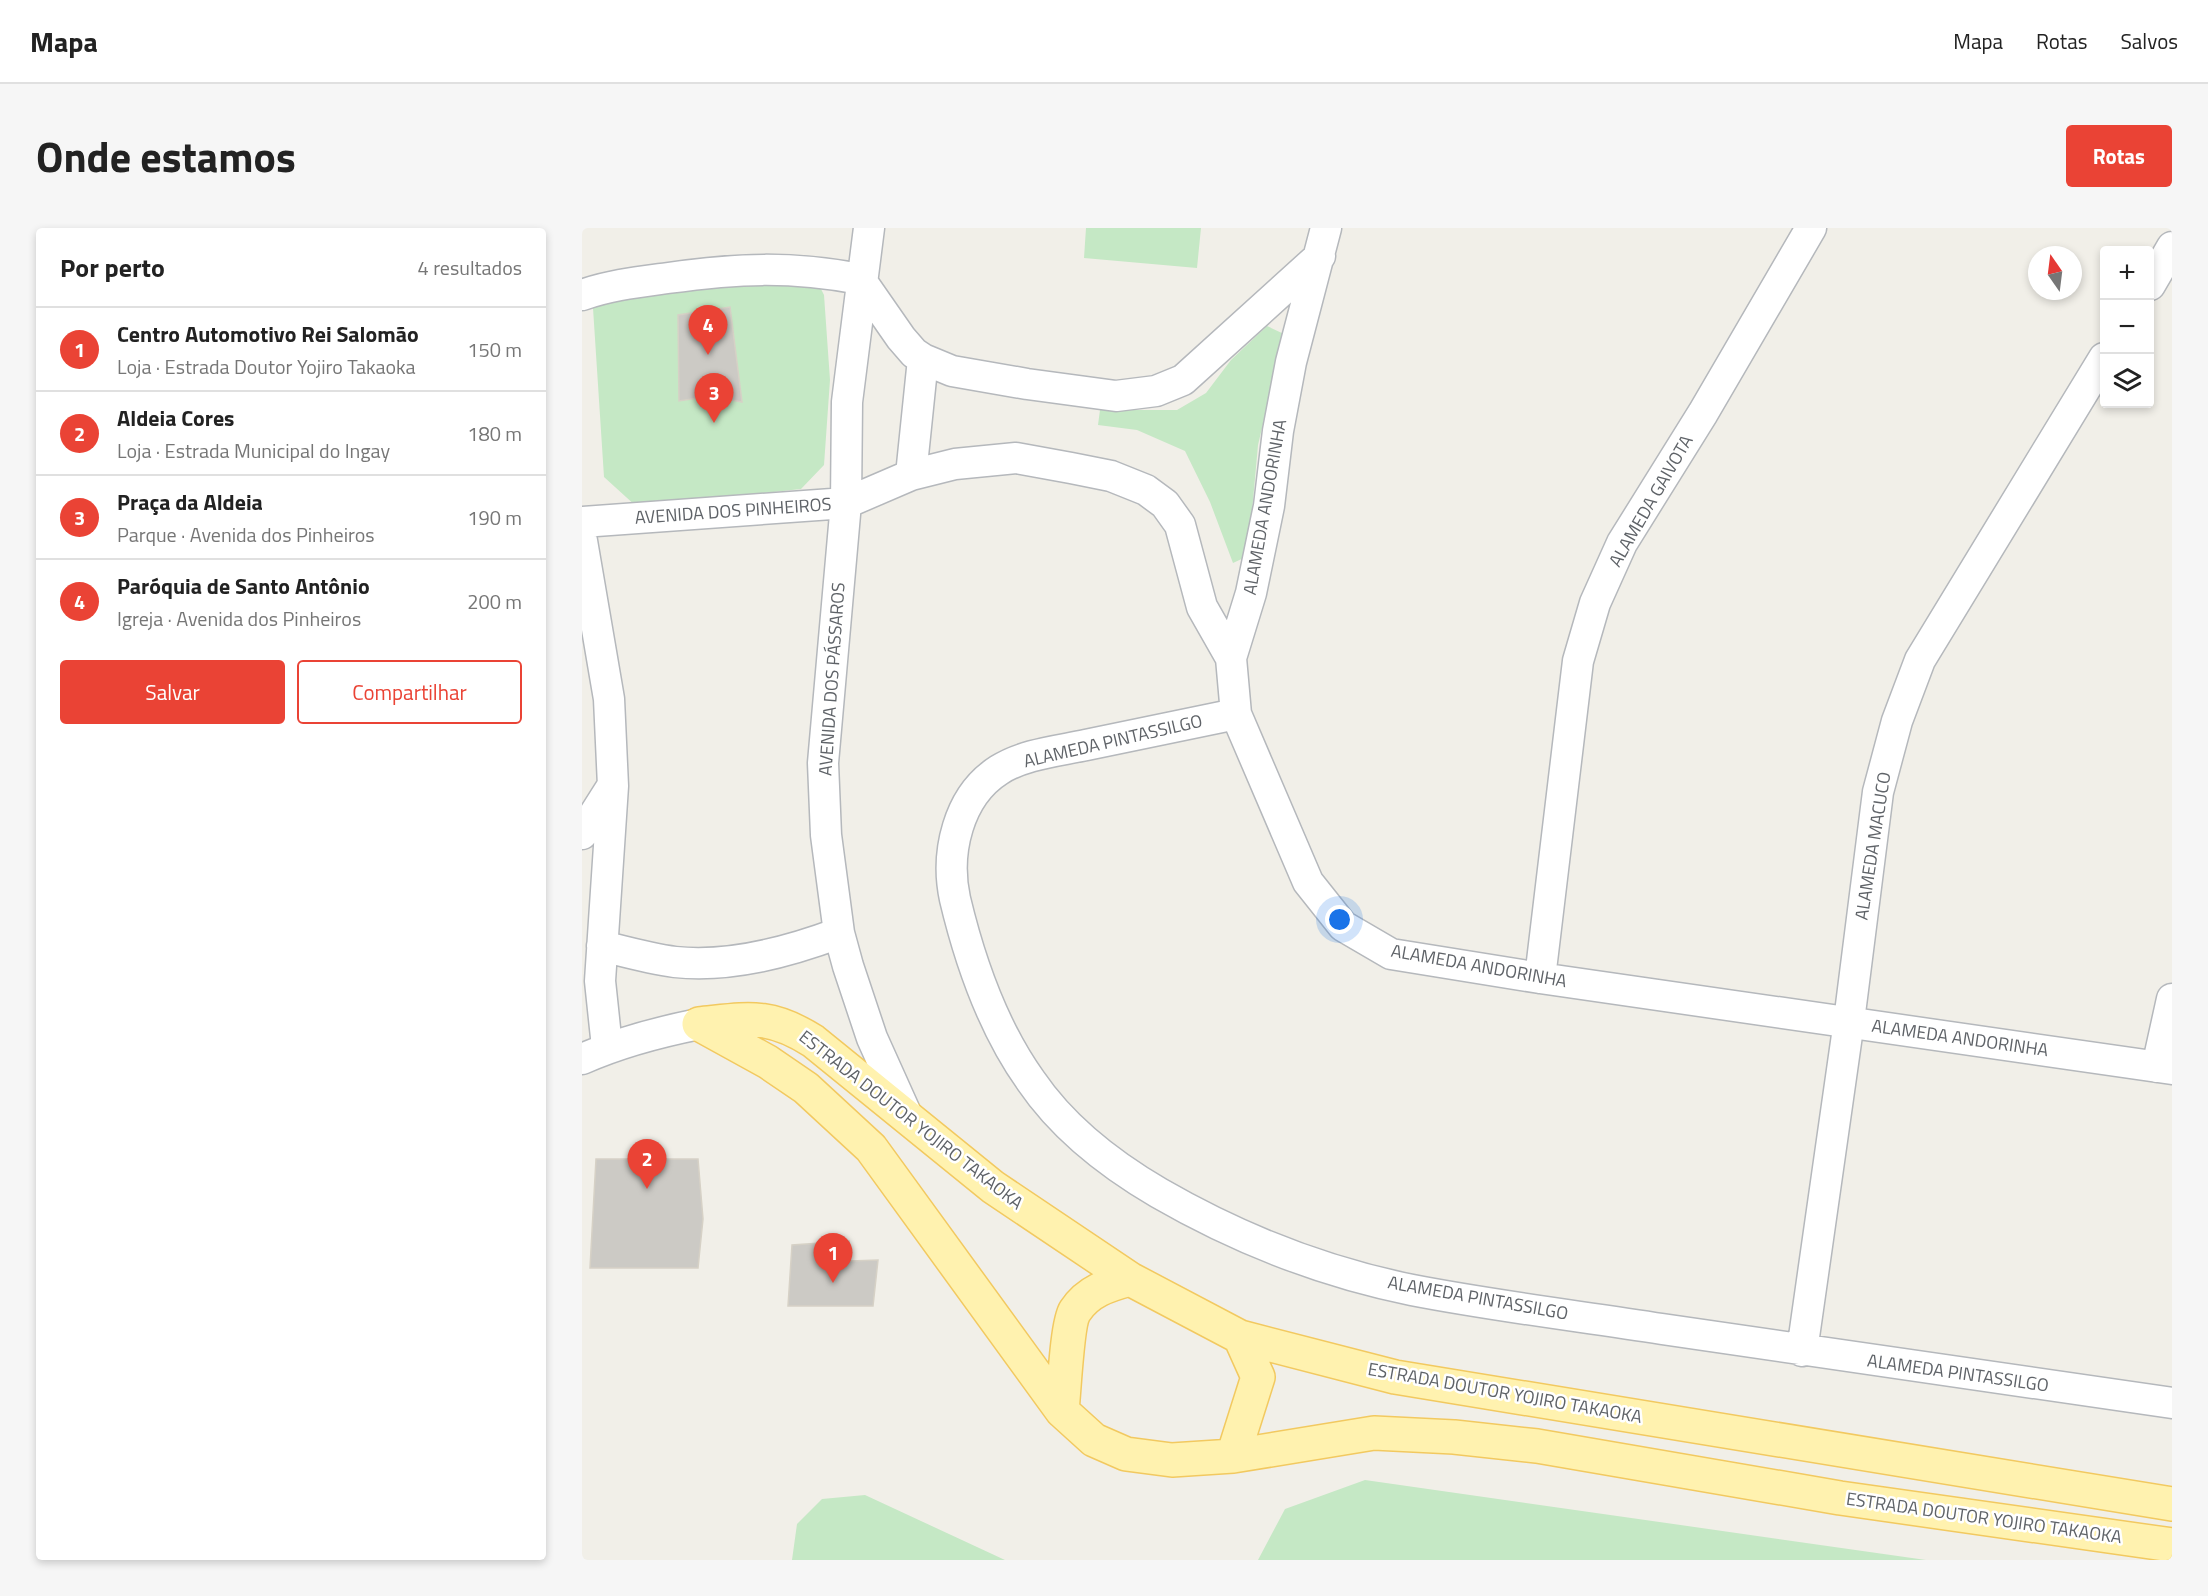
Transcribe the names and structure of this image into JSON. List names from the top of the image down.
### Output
{
  "streets": {
    "main road": ["ESTRADA DOUTOR YOJIRO TAKAOKA"],
    "street": [
      "ALAMEDA GAIVOTA",
      "ALAMEDA ANDORINHA",
      "AVENIDA DOS PINHEIROS",
      "AVENIDA DOS PÁSSAROS",
      "ALAMEDA PINTASSILGO",
      "ALAMEDA MACUCO"
    ]
  },
  "crossings": [
    ["ALAMEDA GAIVOTA", "ALAMEDA ANDORINHA"],
    ["ALAMEDA ANDORINHA", "AVENIDA DOS PINHEIROS"],
    ["ALAMEDA ANDORINHA", "ALAMEDA PINTASSILGO"],
    ["ALAMEDA ANDORINHA", "ALAMEDA MACUCO"],
    ["AVENIDA DOS PINHEIROS", "AVENIDA DOS PÁSSAROS"],
    ["AVENIDA DOS PÁSSAROS", "ESTRADA DOUTOR YOJIRO TAKAOKA"],
    ["ALAMEDA PINTASSILGO", "ALAMEDA MACUCO"]
  ],
  "north": "top",
  "page": {
    "header": "Mapa",
    "nav": ["Mapa", "Rotas", "Salvos"],
    "title": "Onde estamos",
    "buttons": [
      "Rotas",
      ["Salvar", "Compartilhar"]
    ],
    "heading": ["Por perto", "4 resultados"],
    "map_buttons": ["+", "−"],
    "pins": [
      "4",
      "3",
      "2",
      "1"
    ],
    "list": [
      {
        "mark": "1",
        "name": "Centro Automotivo Rei Salomão",
        "note": "Loja · Estrada Doutor Yojiro Takaoka",
        "value": "150 m"
      },
      {
        "mark": "2",
        "name": "Aldeia Cores",
        "note": "Loja · Estrada Municipal do Ingay",
        "value": "180 m"
      },
      {
        "mark": "3",
        "name": "Praça da Aldeia",
        "note": "Parque · Avenida dos Pinheiros",
        "value": "190 m"
      },
      {
        "mark": "4",
        "name": "Paróquia de Santo Antônio",
        "note": "Igreja · Avenida dos Pinheiros",
        "value": "200 m"
      }
    ]
  }
}
